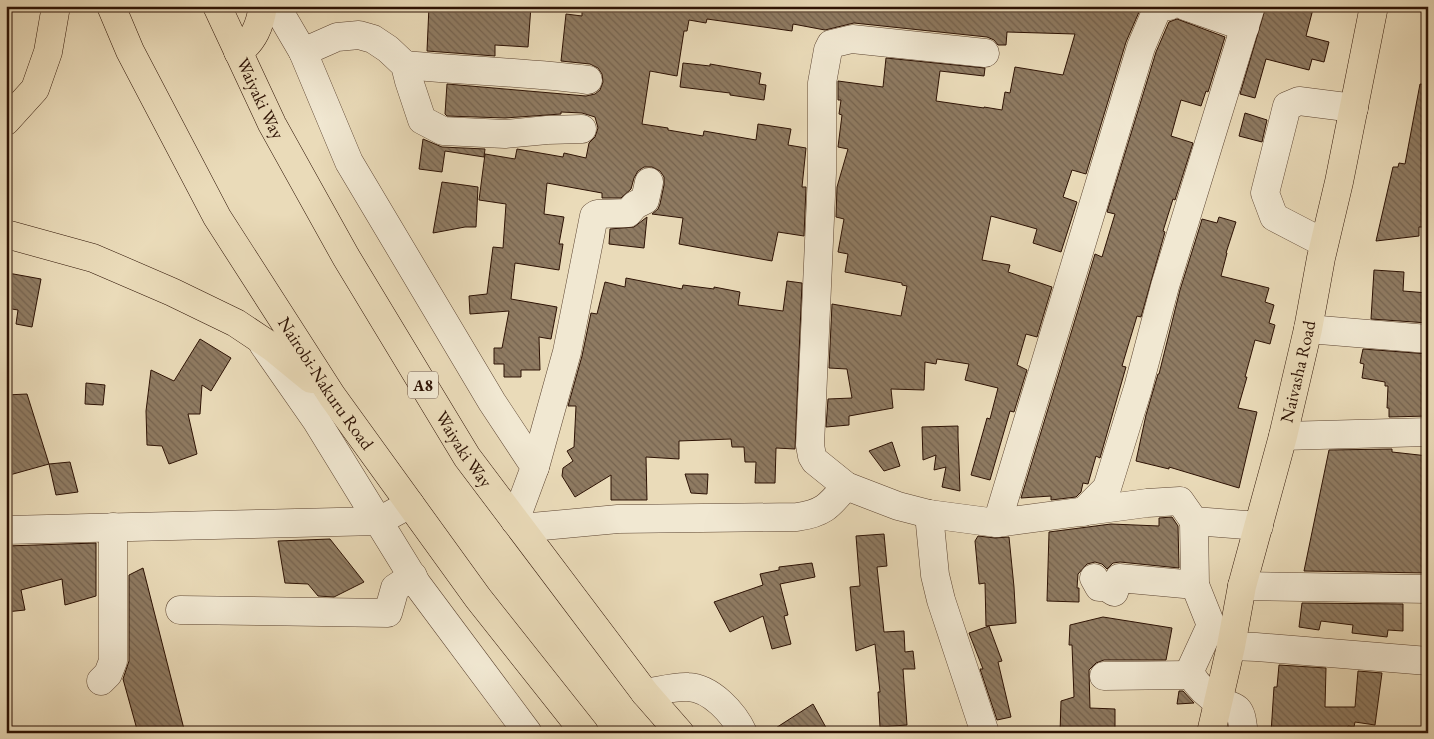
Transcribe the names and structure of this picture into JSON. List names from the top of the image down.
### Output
{
  "streets": {
    "main road": [
      "Waiyaki Way",
      "Naivasha Road",
      "Nairobi-Nakuru Road",
      "A8"
    ]
  }
}
